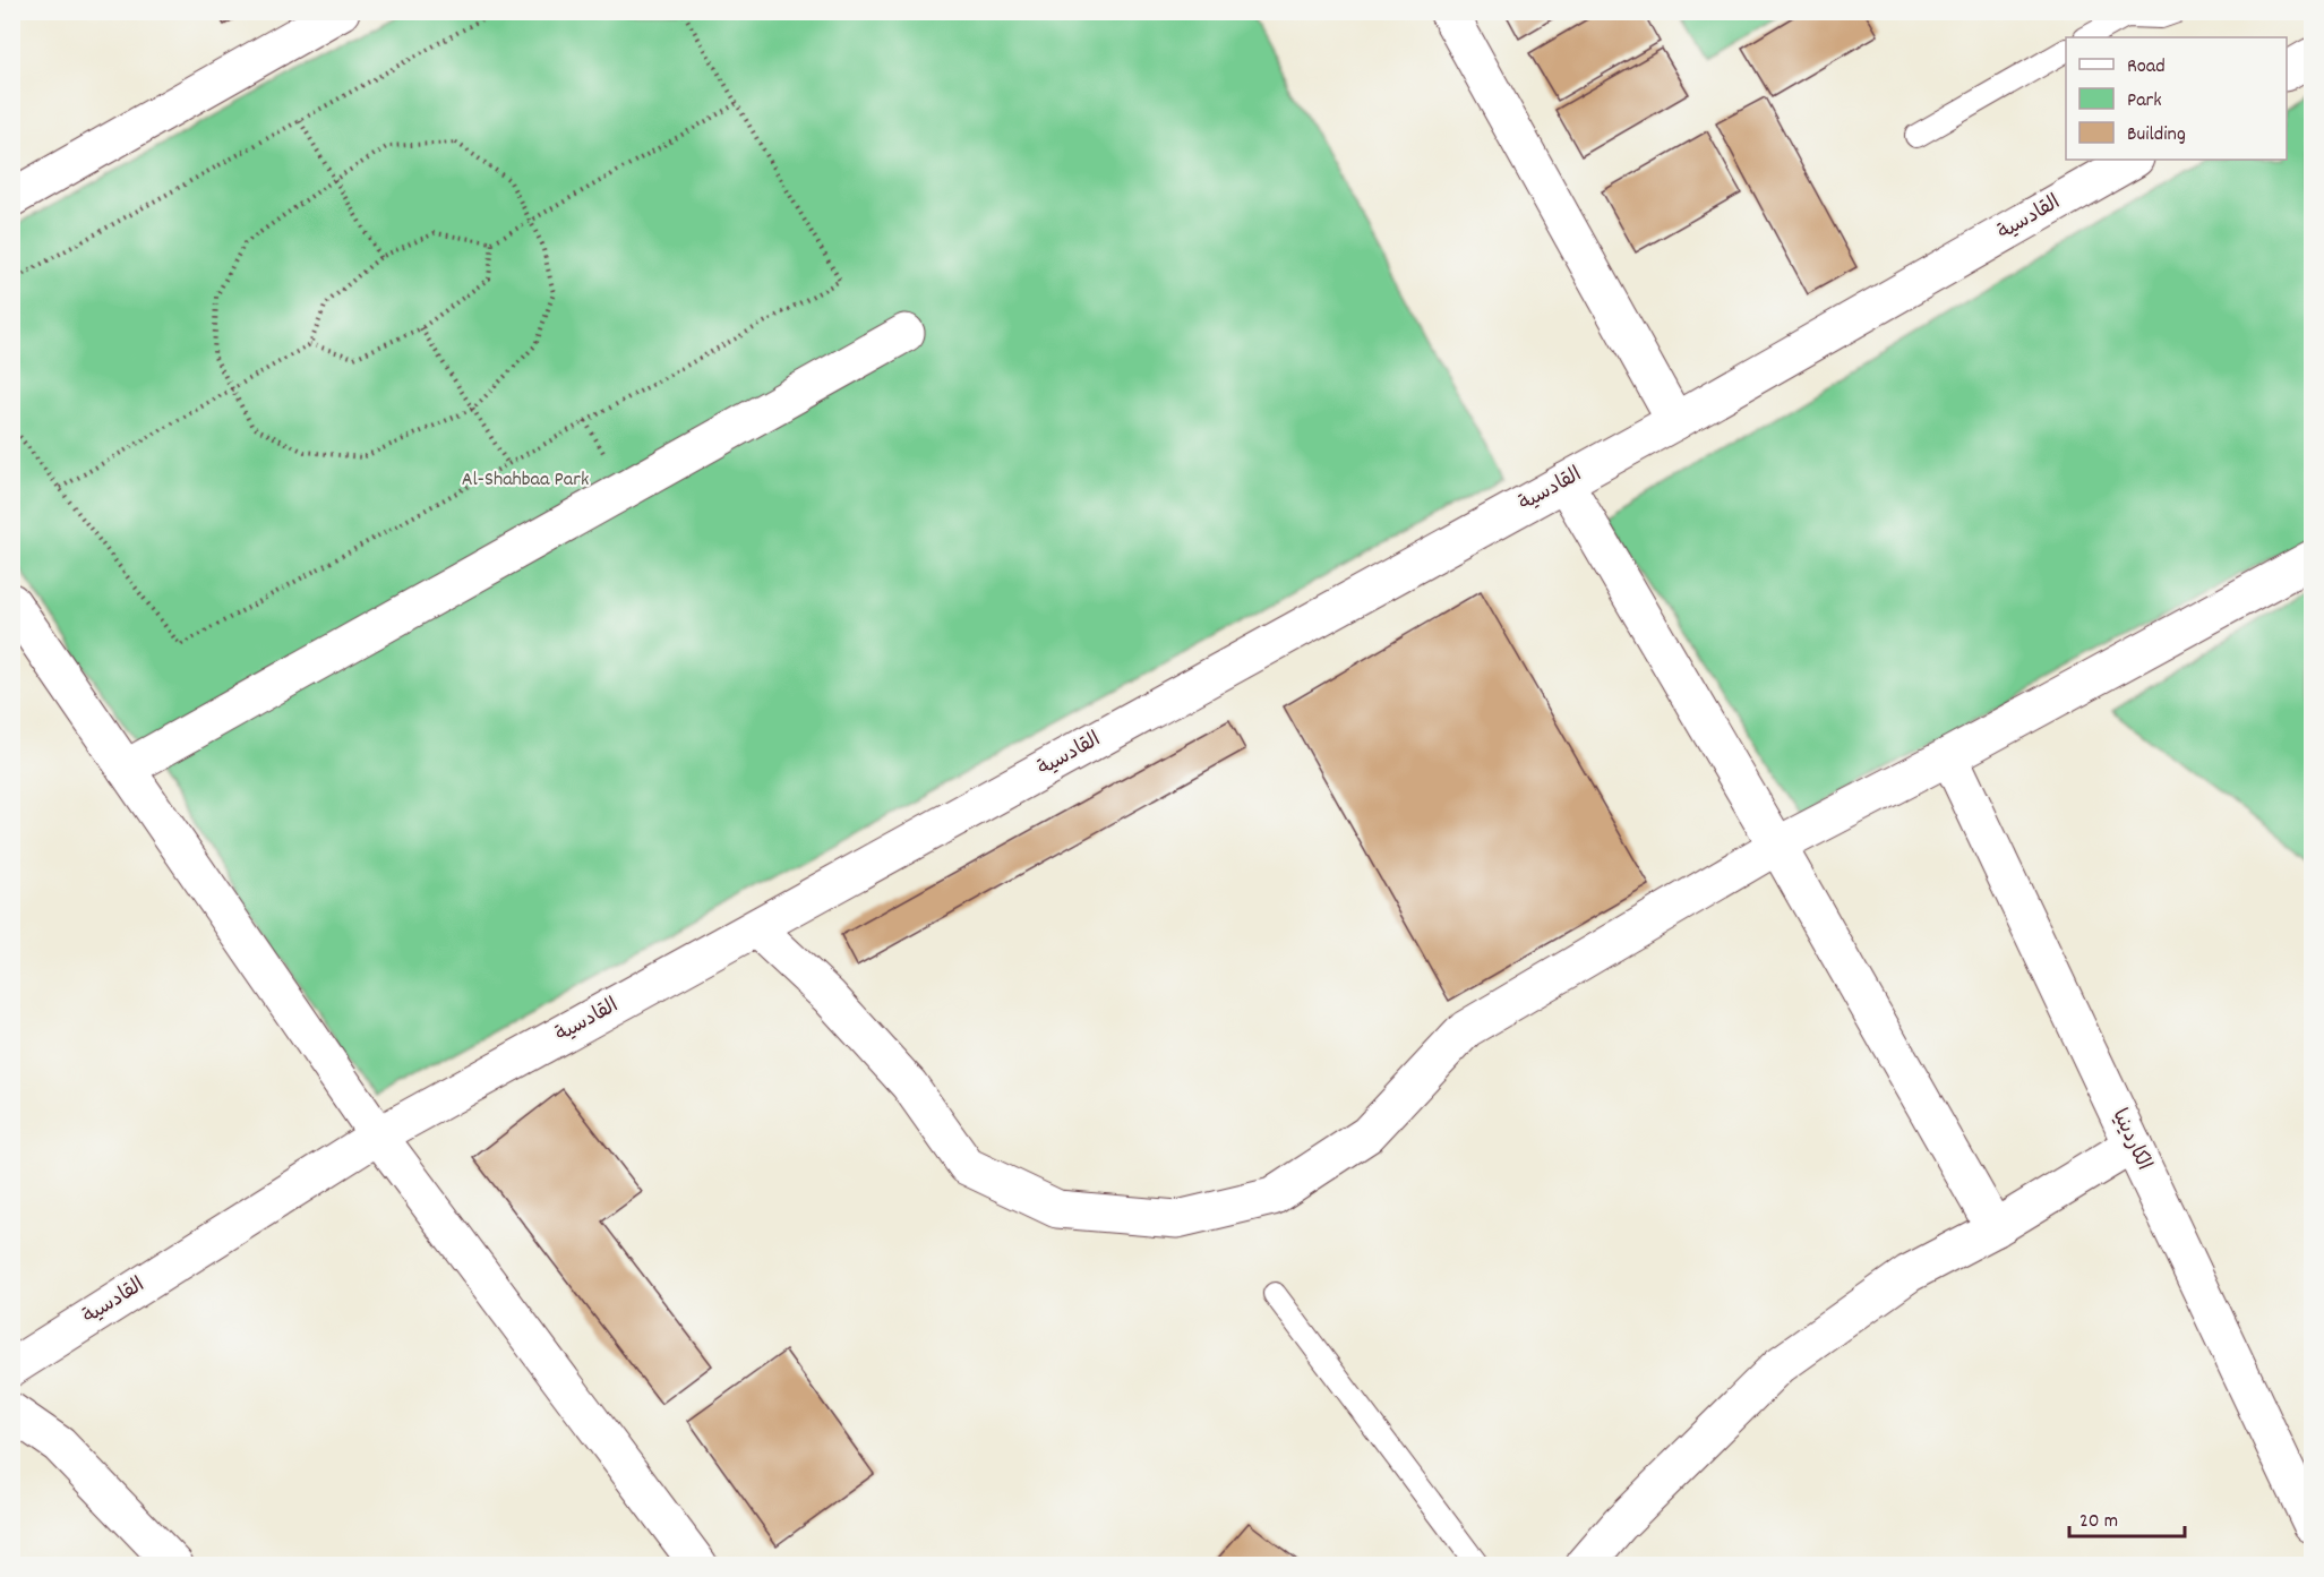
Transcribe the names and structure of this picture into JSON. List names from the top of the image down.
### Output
{
  "streets": {
    "street": ["القادسية", "الكاردينيا"]
  },
  "parks": ["Al-Shahbaa Park"],
  "legend": ["Road", "Park", "Building"],
  "scale_bar": "20 m"
}
